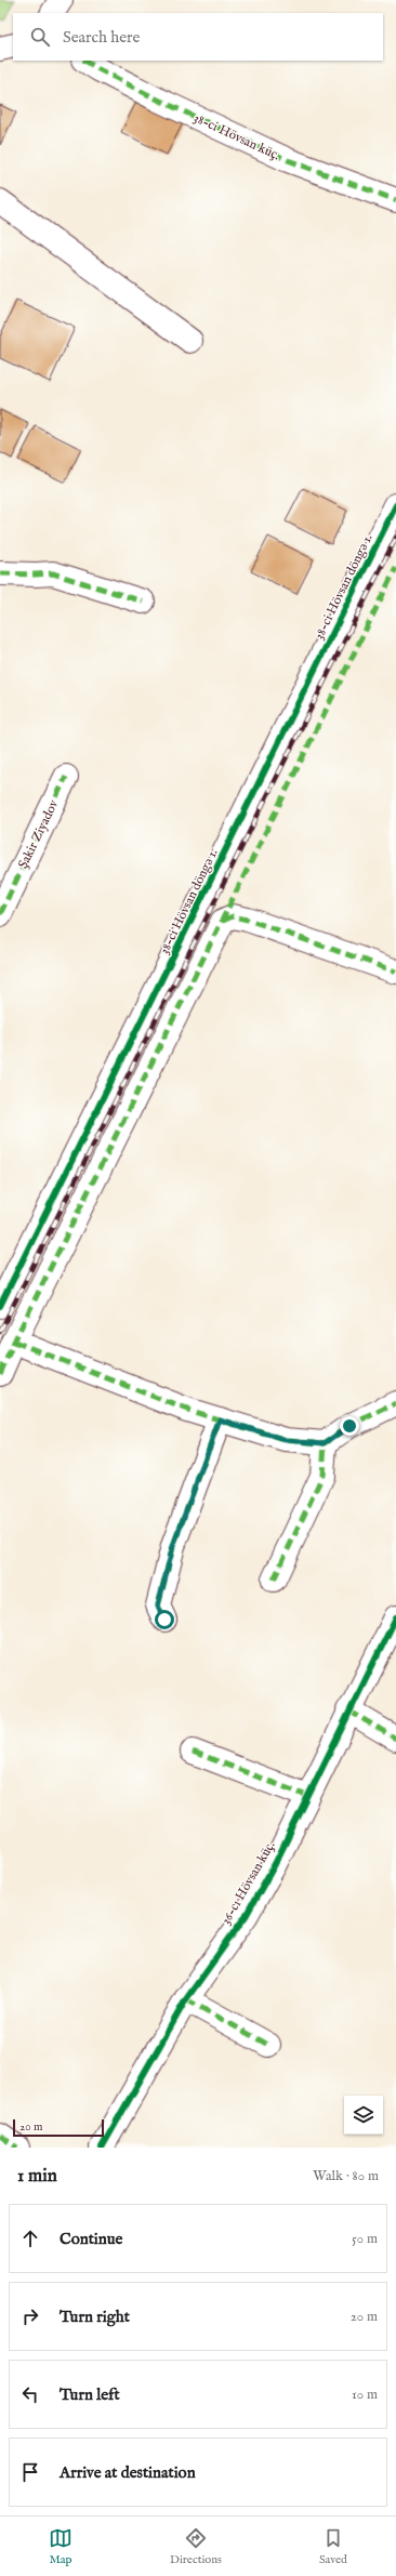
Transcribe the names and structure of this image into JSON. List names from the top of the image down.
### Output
{
  "streets": {
    "street": [
      "38-ci Hövsan küç.",
      "38-ci Hövsan döngə 1.",
      "Şakir Ziyadov",
      "36-cı Hövsan küç."
    ]
  },
  "scale_bar": "20 m",
  "page": {
    "search": "Search here",
    "scale": "20 m",
    "heading": ["1 min", "Walk · 80 m"],
    "list": [
      ["Continue", "50 m"],
      ["Turn right", "20 m"],
      ["Turn left", "10 m"],
      "Arrive at destination"
    ],
    "nav": ["Map", "Directions", "Saved"]
  }
}
